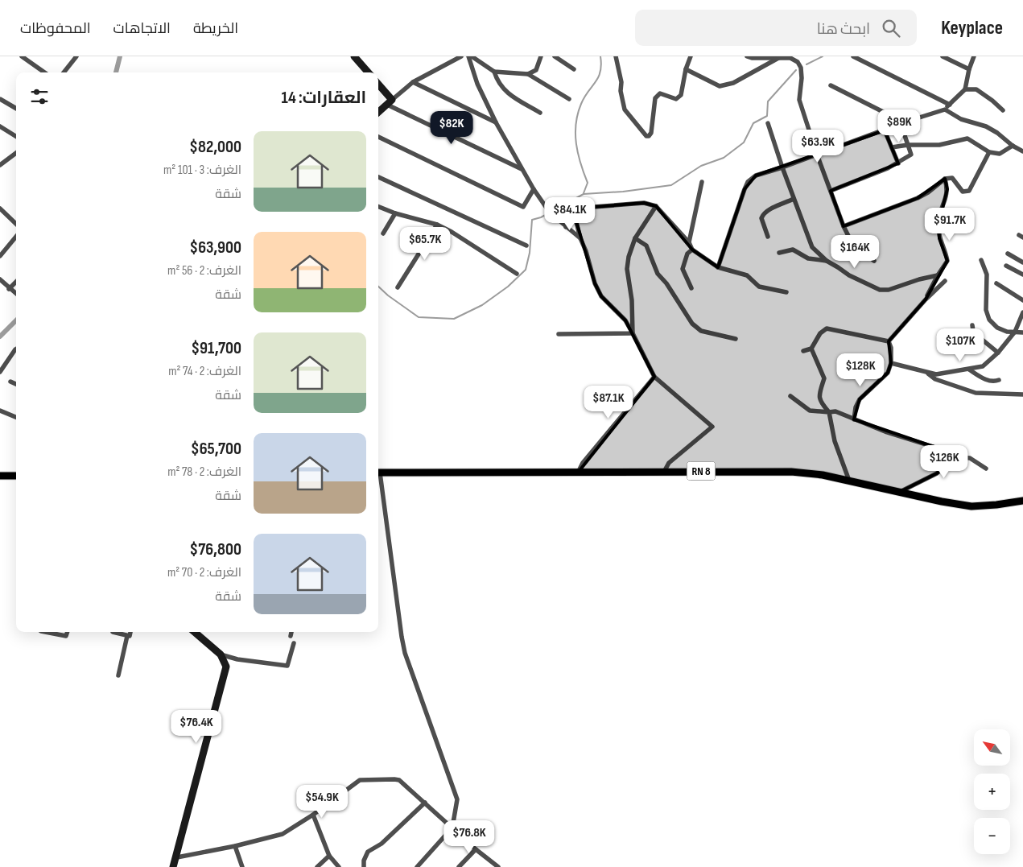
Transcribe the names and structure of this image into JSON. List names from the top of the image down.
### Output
{
  "streets": {
    "main road": ["RN 8"]
  },
  "north": "top left",
  "page": {
    "header": "Keyplace",
    "search": "ابحث هنا",
    "nav": ["الخريطة", "الاتجاهات", "المحفوظات"],
    "heading": "العقارات: 14",
    "price": [
      "$89K",
      "$82K",
      "$63.9K",
      "$84.1K",
      "$91.7K",
      "$65.7K",
      "$164K",
      "$107K",
      "$128K",
      "$87.1K",
      "$126K",
      "$76.4K",
      "$54.9K",
      "$76.8K"
    ],
    "list": [
      {
        "name": "$82,000",
        "note": "الغرف: 3 · 101 m² · شقة"
      },
      {
        "name": "$63,900",
        "note": "الغرف: 2 · 56 m² · شقة"
      },
      {
        "name": "$91,700",
        "note": "الغرف: 2 · 74 m² · شقة"
      },
      {
        "name": "$65,700",
        "note": "الغرف: 2 · 78 m² · شقة"
      },
      {
        "name": "$76,800",
        "note": "الغرف: 2 · 70 m² · شقة"
      }
    ],
    "map_buttons": ["+", "−"]
  }
}
